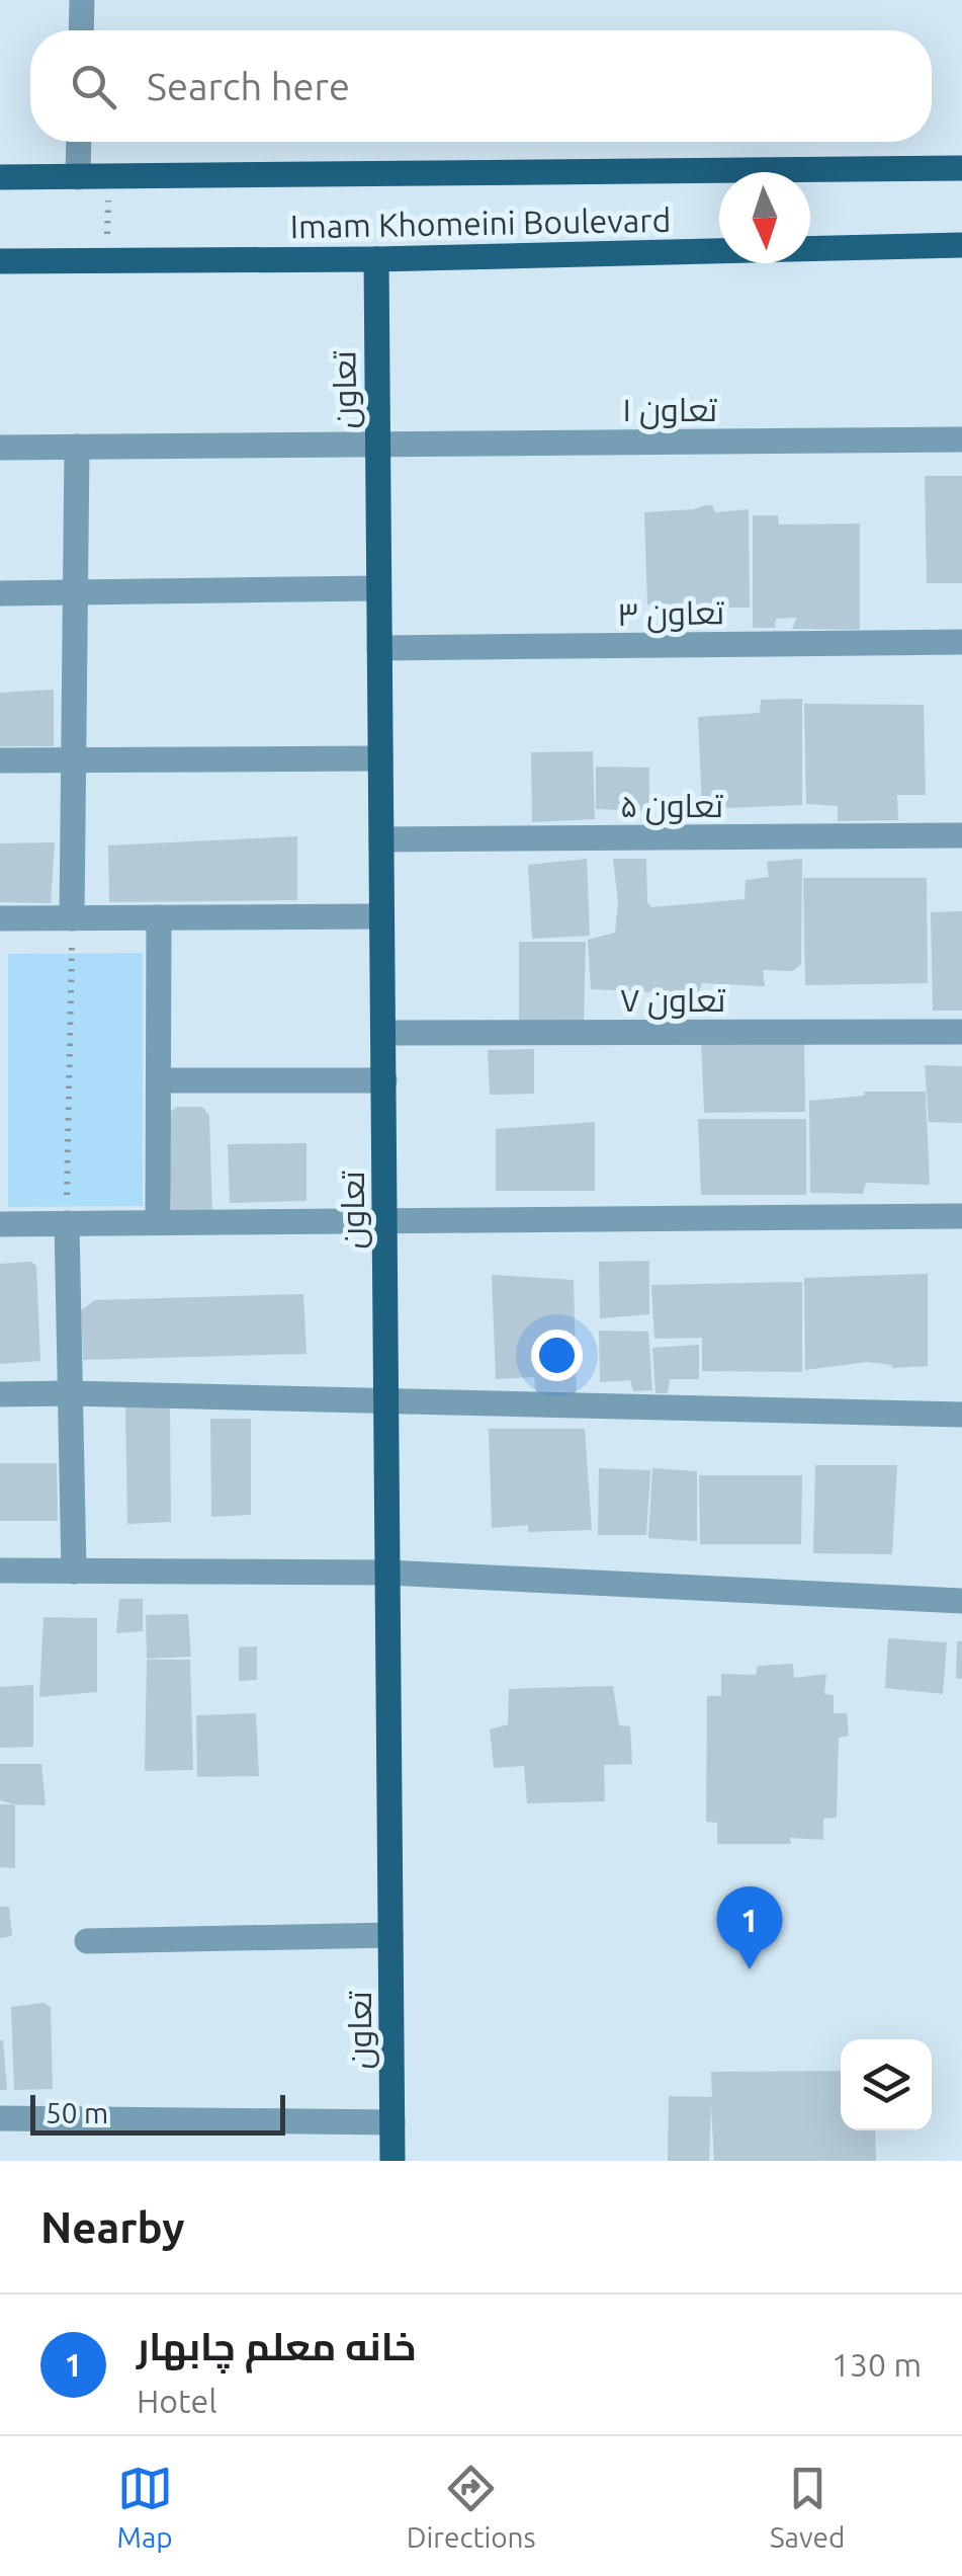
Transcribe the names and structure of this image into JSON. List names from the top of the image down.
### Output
{
  "streets": {
    "main road": ["Imam Khomeini Boulevard", "تعاون"],
    "street": [
      "تعاون ۱",
      "تعاون ۳",
      "تعاون ۵",
      "تعاون ۷"
    ]
  },
  "crossings": [
    ["Imam Khomeini Boulevard", "تعاون"],
    ["تعاون", "تعاون ۱"],
    ["تعاون", "تعاون ۳"],
    ["تعاون", "تعاون ۵"],
    ["تعاون", "تعاون ۷"]
  ],
  "scale_bar": "50 m",
  "north": "bottom",
  "page": {
    "search": "Search here",
    "pins": "1",
    "scale": "50 m",
    "heading": "Nearby",
    "list": [
      {
        "mark": "1",
        "name": "خانه معلم چابهار",
        "note": "Hotel",
        "value": "130 m"
      }
    ],
    "nav": ["Map", "Directions", "Saved"]
  }
}
